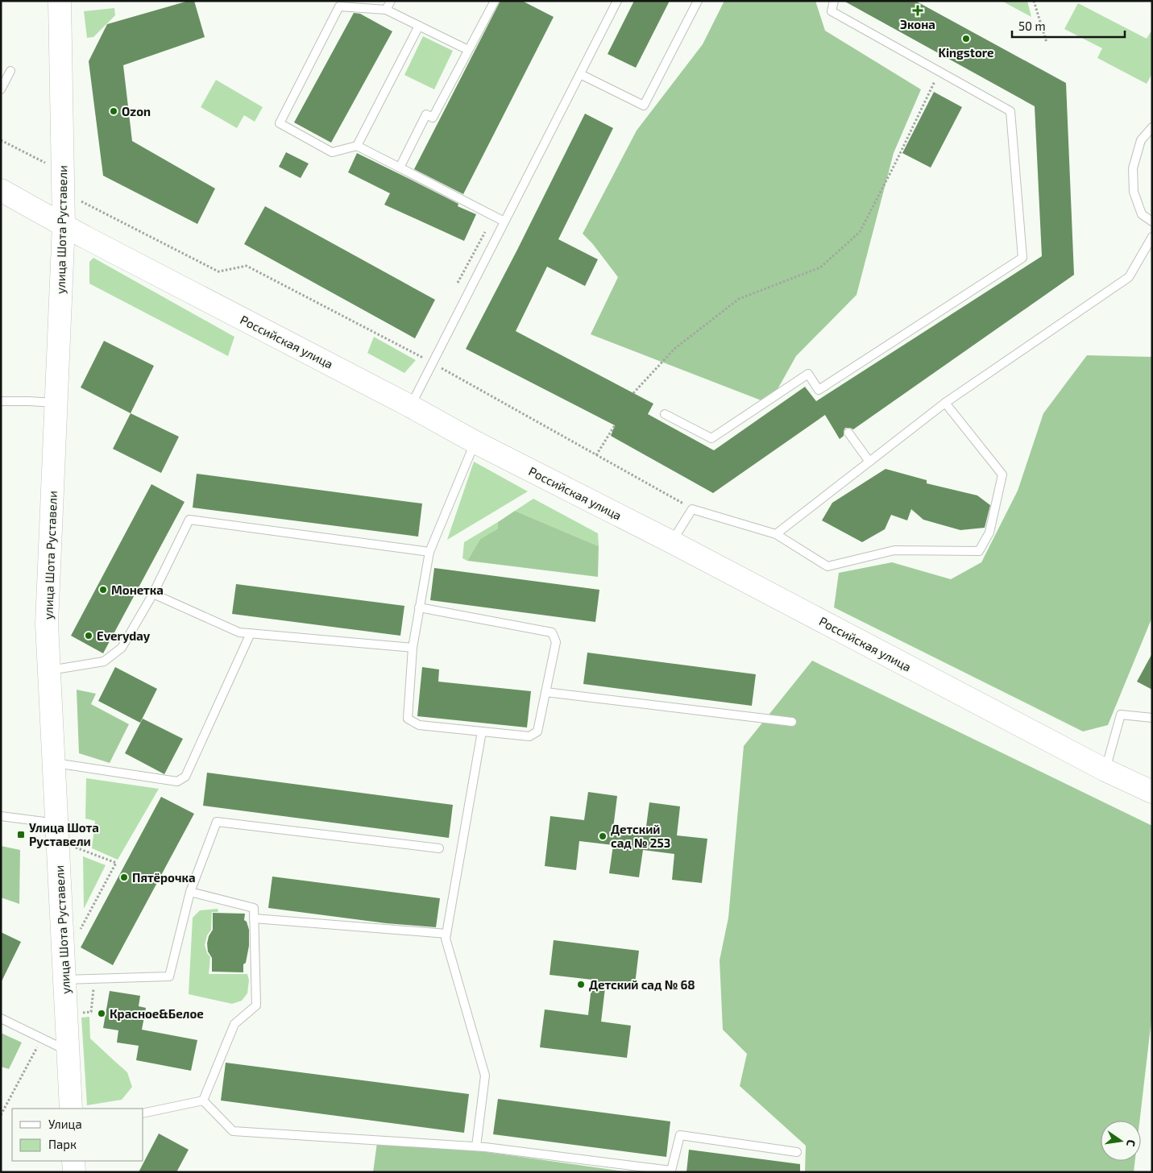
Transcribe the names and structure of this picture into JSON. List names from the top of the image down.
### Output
{
  "streets": {
    "main road": ["улица Шота Руставели", "Российская улица"]
  },
  "crossings": [
    ["улица Шота Руставели", "Российская улица"]
  ],
  "places": {
    "health": ["Экона"],
    "other": [
      "Kingstore",
      "Ozon",
      "Монетка",
      "Everyday",
      "Детский сад № 253",
      "Пятёрочка",
      "Детский сад № 68",
      "Красное&Белое"
    ],
    "transit": ["Улица Шота Руставели"]
  },
  "legend": ["Улица", "Парк"],
  "scale_bar": "50 m",
  "north": "right"
}
